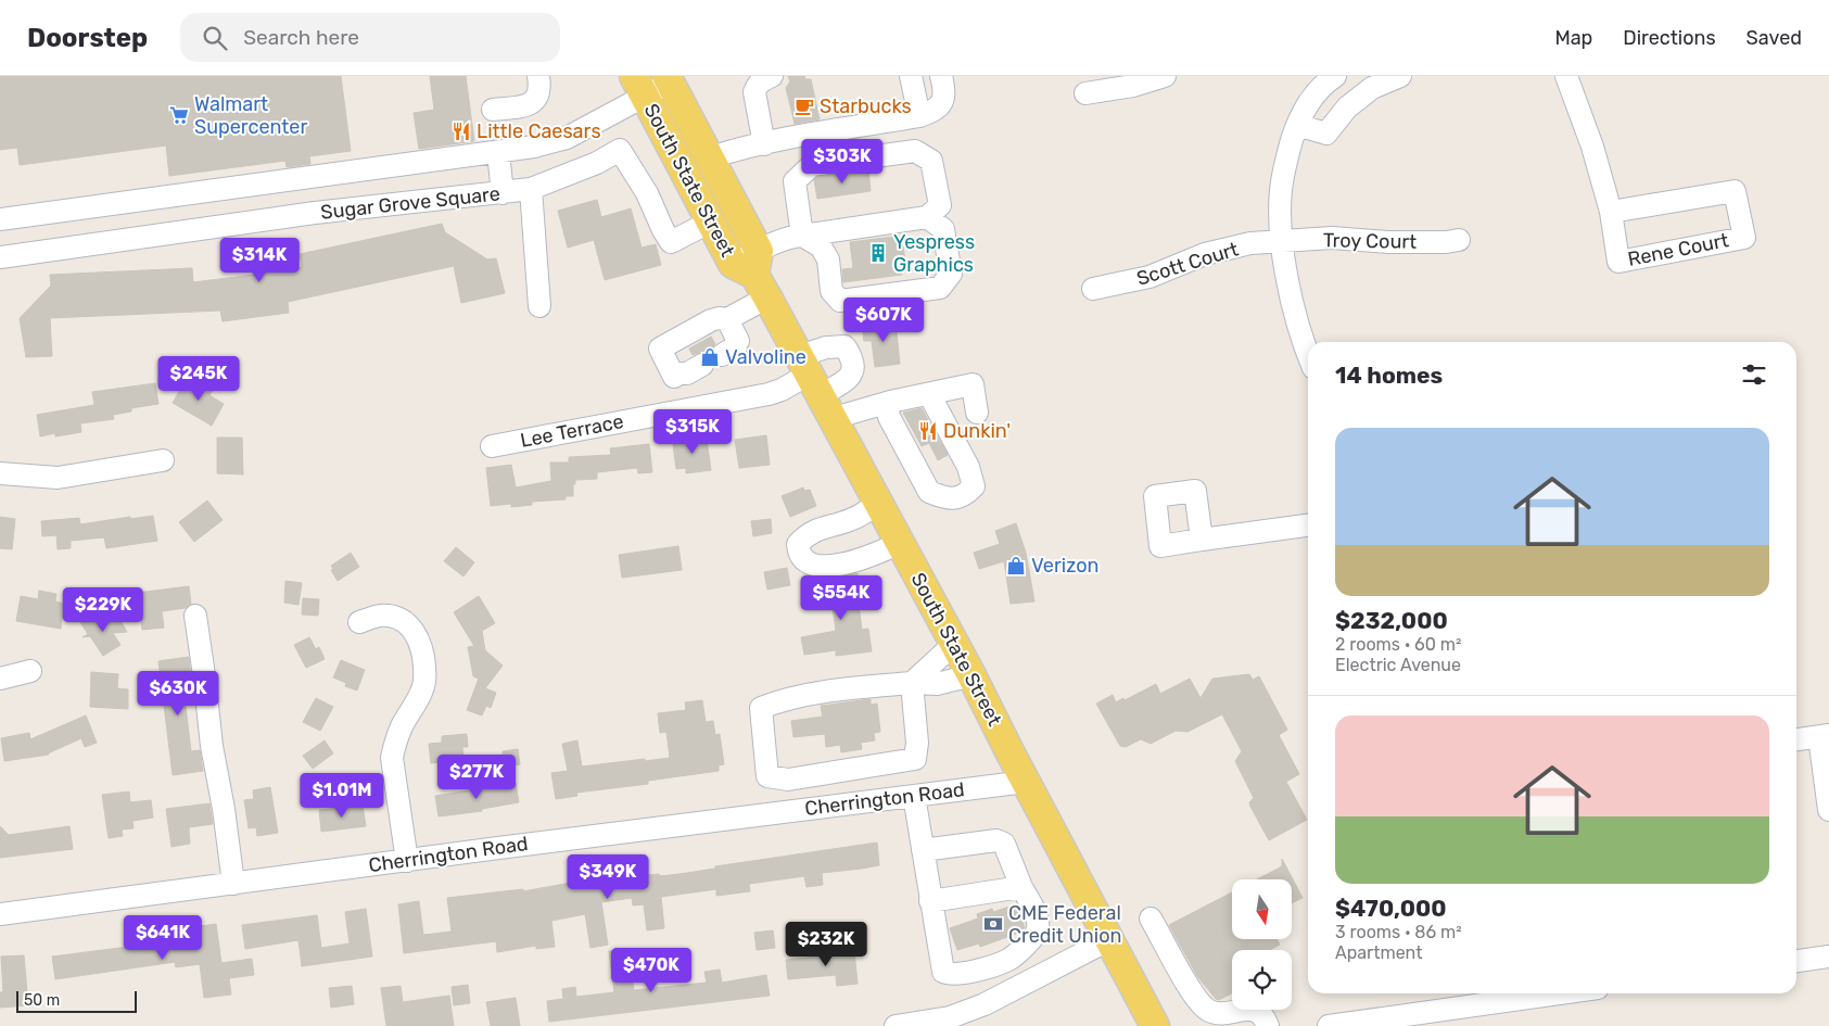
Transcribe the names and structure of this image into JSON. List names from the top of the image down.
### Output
{
  "streets": {
    "main road": ["South State Street"],
    "street": [
      "Sugar Grove Square",
      "Troy Court",
      "Rene Court",
      "Scott Court",
      "Lee Terrace",
      "Cherrington Road"
    ]
  },
  "crossings": [
    ["South State Street", "Sugar Grove Square"],
    ["South State Street", "Lee Terrace"],
    ["South State Street", "Cherrington Road"],
    ["Troy Court", "Scott Court"]
  ],
  "places": {
    "cafe": ["Starbucks"],
    "supermarket": ["Walmart Supercenter"],
    "restaurant": ["Little Caesars", "Dunkin'"],
    "building": ["Yespress Graphics"],
    "shop": ["Valvoline", "Verizon"],
    "bank": ["CME Federal Credit Union"]
  },
  "scale_bar": "50 m",
  "north": "bottom",
  "page": {
    "header": "Doorstep",
    "search": "Search here",
    "nav": ["Map", "Directions", "Saved"],
    "price": [
      "$303K",
      "$314K",
      "$607K",
      "$245K",
      "$315K",
      "$554K",
      "$229K",
      "$630K",
      "$277K",
      "$1.01M",
      "$349K",
      "$641K",
      "$232K",
      "$470K"
    ],
    "heading": "14 homes",
    "list": [
      {
        "name": "$232,000",
        "note": "2 rooms · 60 m² · Electric Avenue"
      },
      {
        "name": "$470,000",
        "note": "3 rooms · 86 m² · Apartment"
      }
    ],
    "scale": "50 m"
  }
}
